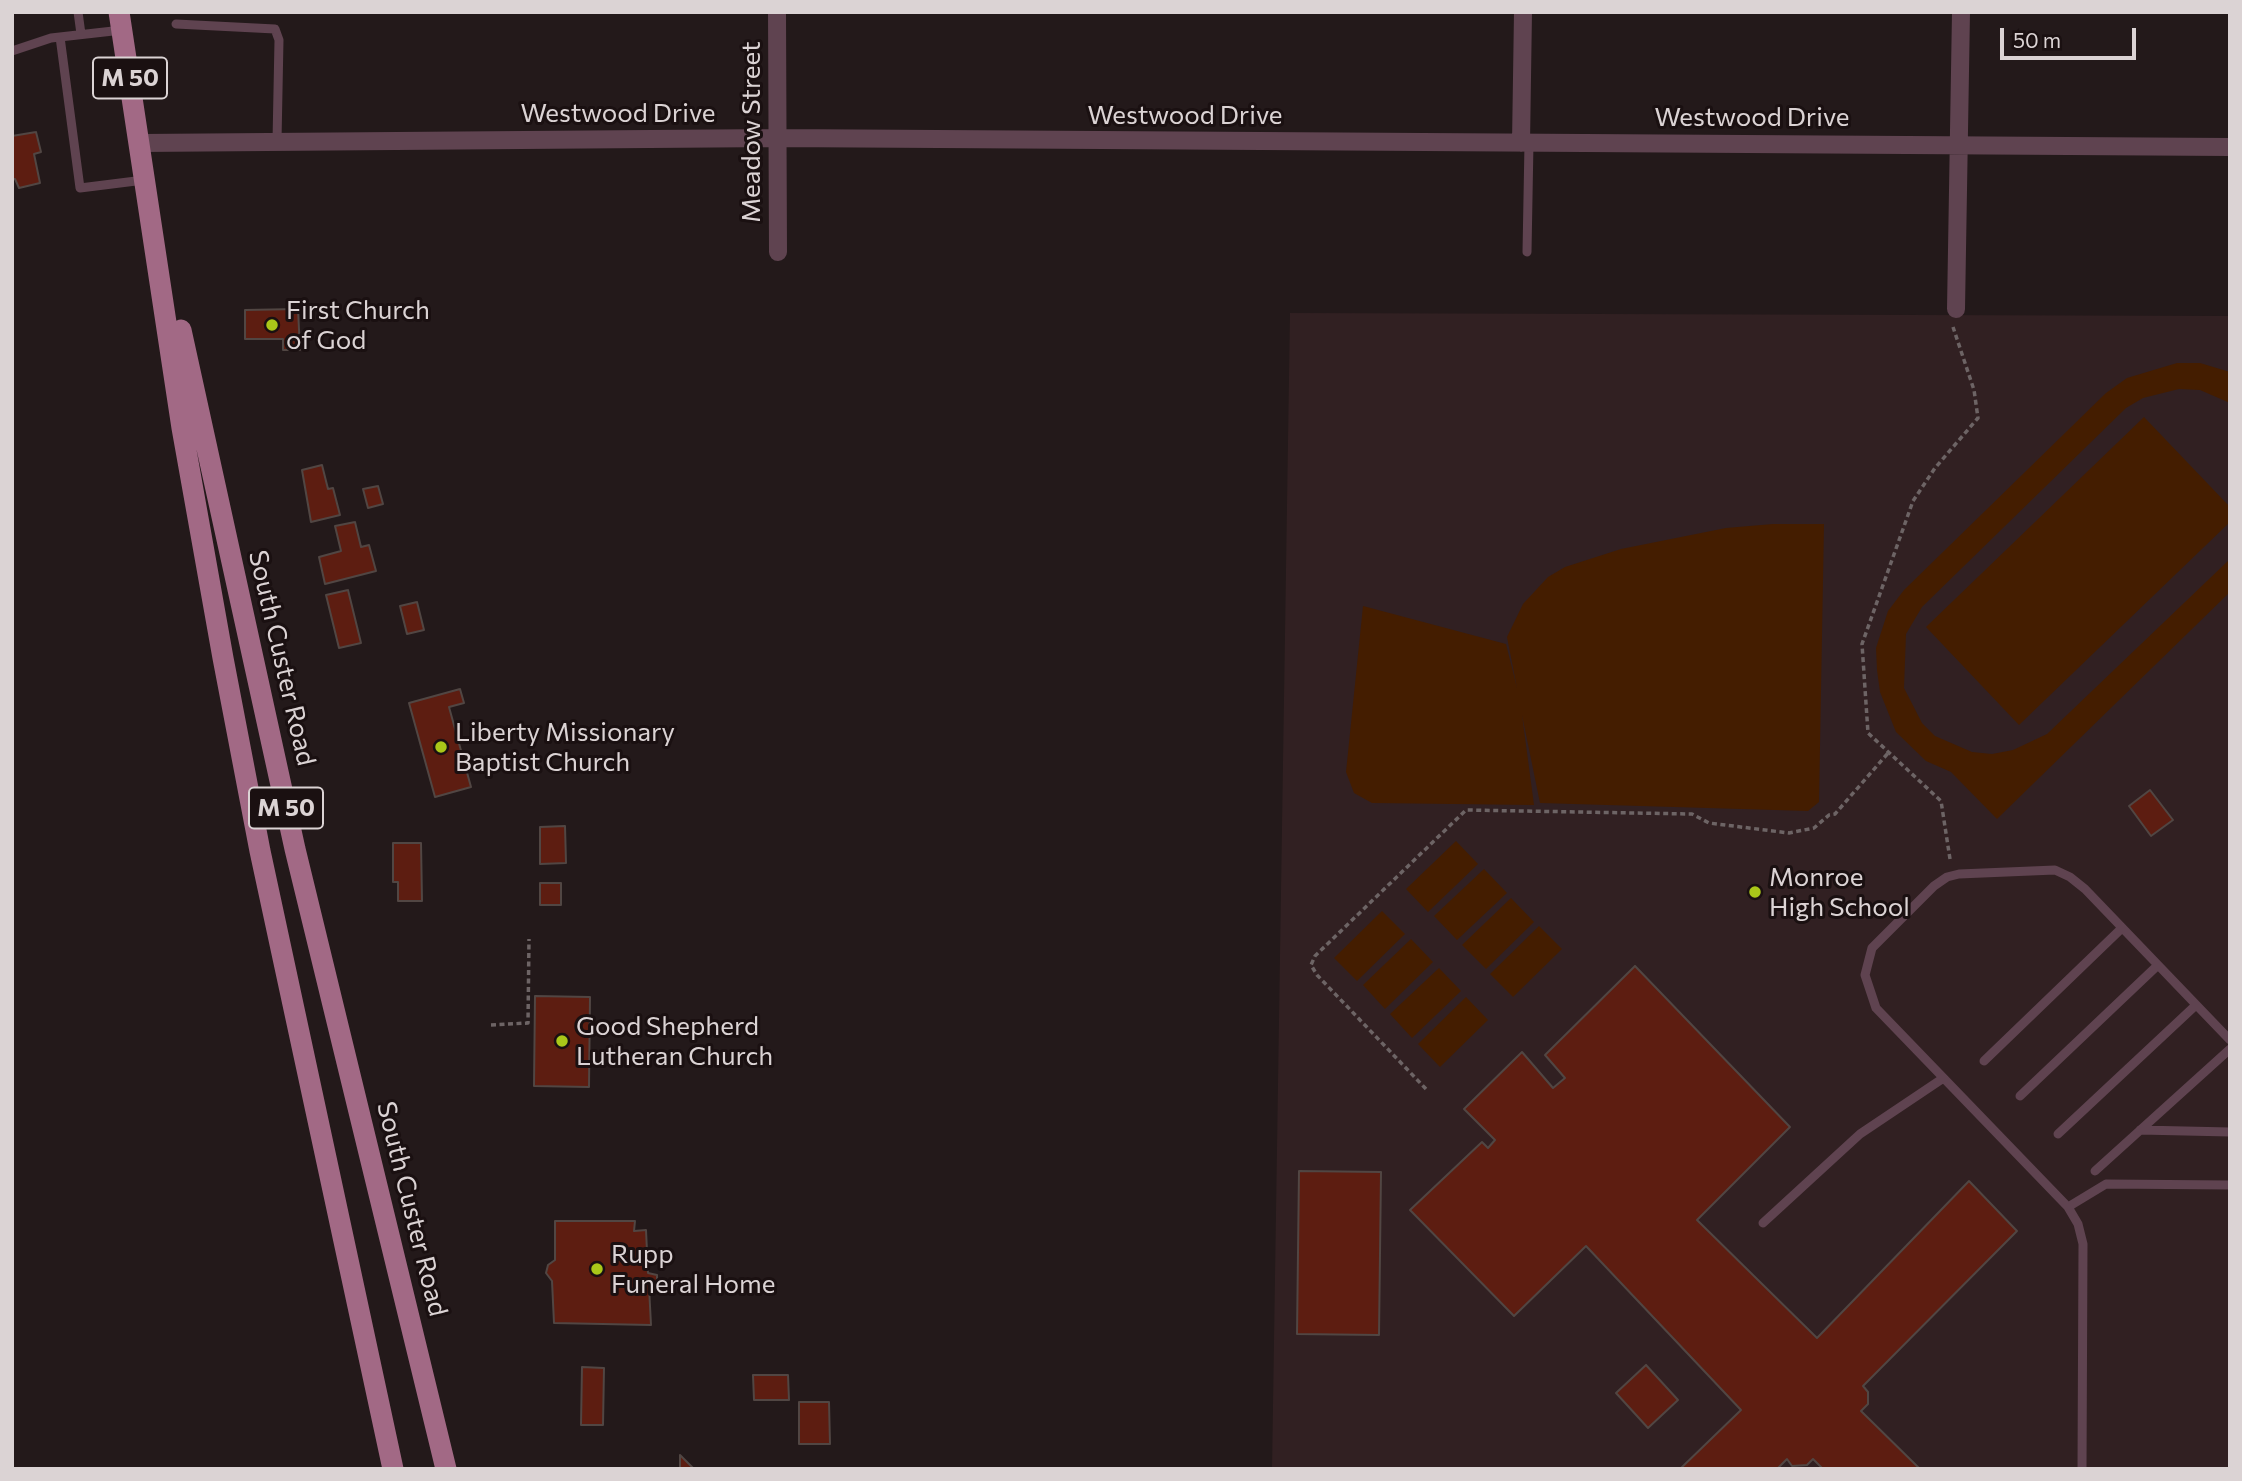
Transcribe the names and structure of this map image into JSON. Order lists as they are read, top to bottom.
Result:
{
  "streets": {
    "main road": ["M 50", "South Custer Road"],
    "street": ["Westwood Drive", "Meadow Street"]
  },
  "crossings": [
    ["Westwood Drive", "Meadow Street"],
    ["Westwood Drive", "South Custer Road"]
  ],
  "places": [
    "First Church of God",
    "Liberty Missionary Baptist Church",
    "Monroe High School",
    "Good Shepherd Lutheran Church",
    "Rupp Funeral Home"
  ],
  "scale_bar": "50 m"
}
